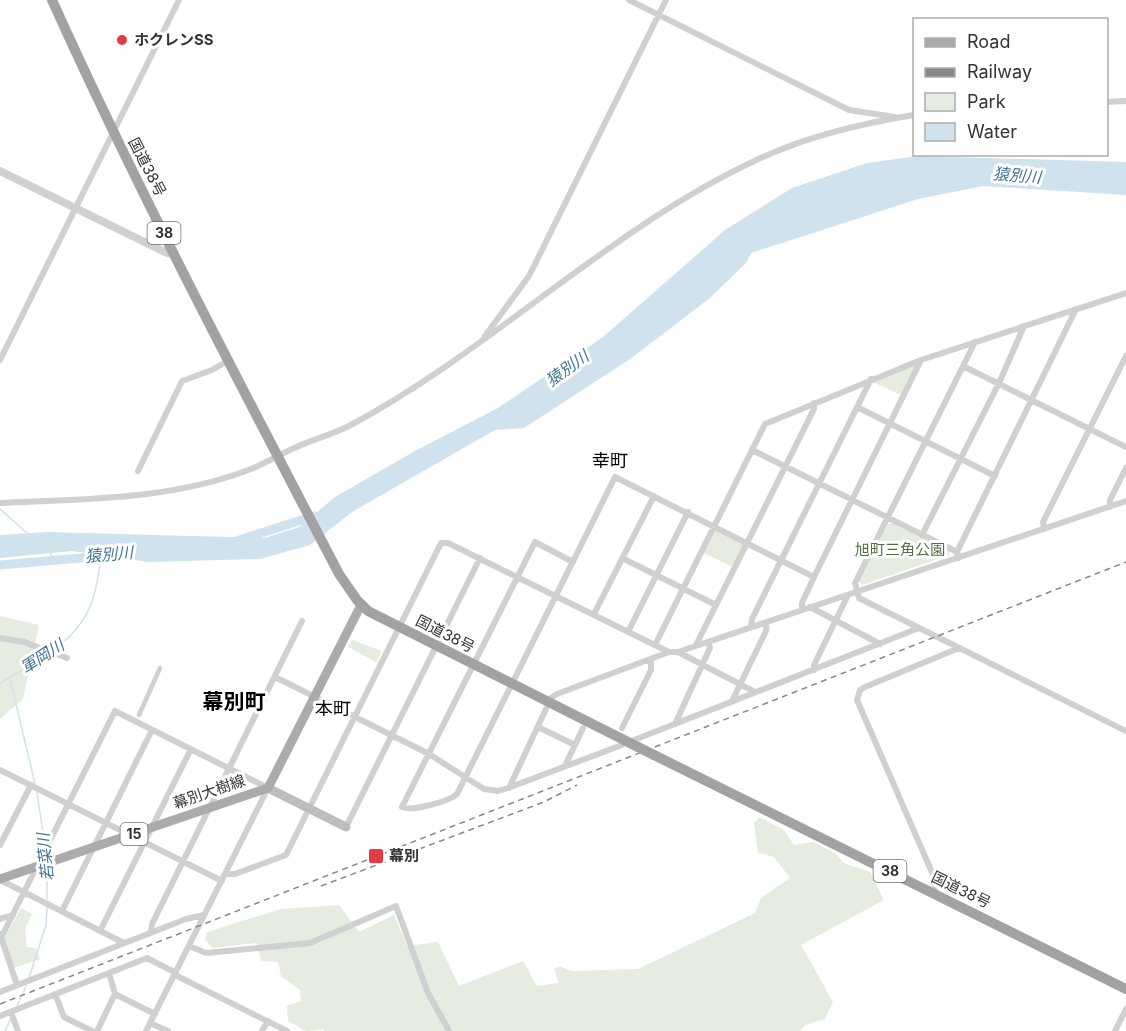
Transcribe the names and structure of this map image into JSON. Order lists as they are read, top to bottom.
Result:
{
  "streets": {
    "highway": ["国道38号", "38"],
    "main road": ["幕別大樹線", "15"]
  },
  "crossings": [
    ["国道38号", "幕別大樹線"]
  ],
  "districts": ["幸町", "幕別町", "本町"],
  "water": ["猿別川", "軍岡川", "若菜川"],
  "parks": ["旭町三角公園"],
  "places": {
    "other": ["ホクレンSS"],
    "transit": ["幕別"]
  },
  "legend": [
    "Road",
    "Railway",
    "Park",
    "Water"
  ]
}
